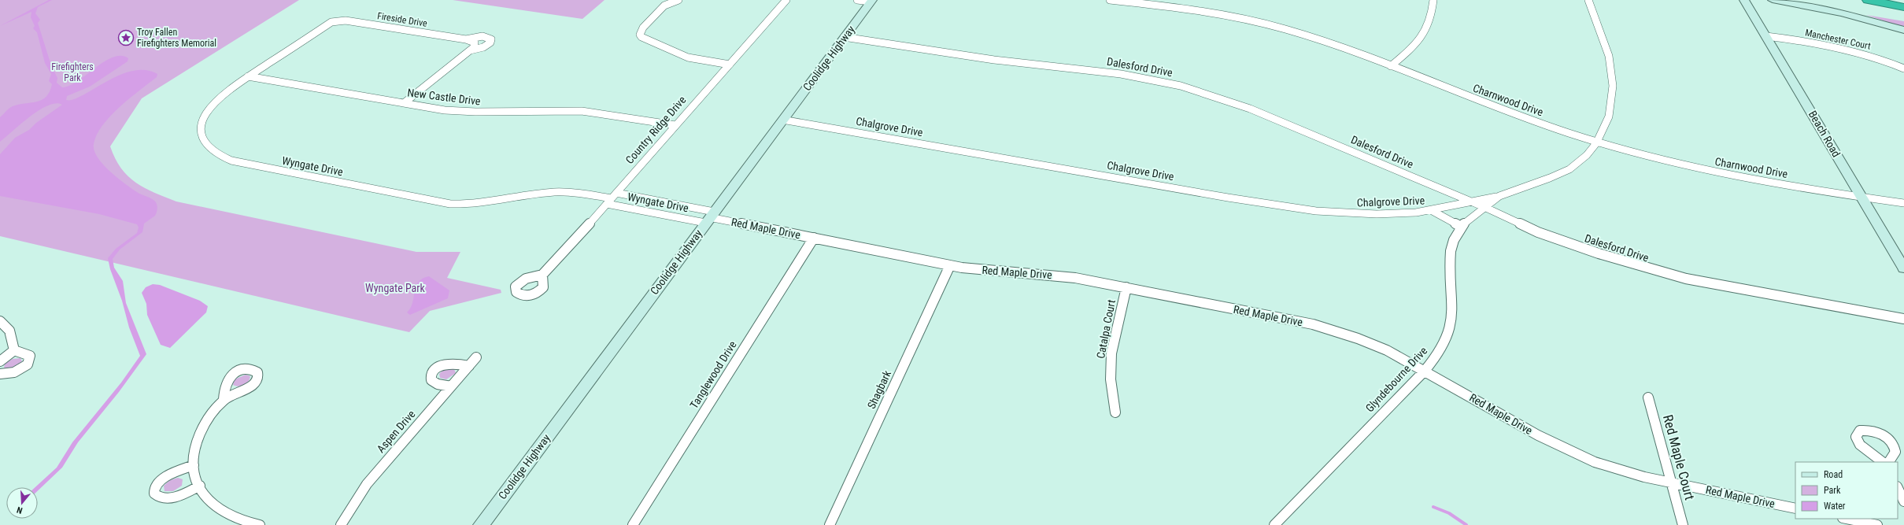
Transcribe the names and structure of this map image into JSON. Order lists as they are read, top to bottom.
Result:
{
  "streets": {
    "street": [
      "Fireside Drive",
      "Manchester Court",
      "Coolidge Highway",
      "Dalesford Drive",
      "New Castle Drive",
      "Charnwood Drive",
      "Chalgrove Drive",
      "Country Ridge Drive",
      "Beach Road",
      "Wyngate Drive",
      "Red Maple Drive",
      "Catalpa Court",
      "Tanglewood Drive",
      "Glyndebourne Drive",
      "Shagbark",
      "Aspen Drive",
      "Red Maple Court"
    ]
  },
  "crossings": [
    ["Fireside Drive", "New Castle Drive"],
    ["Fireside Drive", "Wyngate Drive"],
    ["Manchester Court", "Beach Road"],
    ["Coolidge Highway", "Dalesford Drive"],
    ["Coolidge Highway", "Chalgrove Drive"],
    ["Coolidge Highway", "Wyngate Drive"],
    ["Coolidge Highway", "Red Maple Drive"],
    ["Dalesford Drive", "Chalgrove Drive"],
    ["Dalesford Drive", "Glyndebourne Drive"],
    ["New Castle Drive", "Country Ridge Drive"],
    ["New Castle Drive", "Wyngate Drive"],
    ["Charnwood Drive", "Beach Road"],
    ["Charnwood Drive", "Glyndebourne Drive"],
    ["Chalgrove Drive", "Glyndebourne Drive"],
    ["Country Ridge Drive", "Wyngate Drive"],
    ["Wyngate Drive", "Red Maple Drive"],
    ["Red Maple Drive", "Catalpa Court"],
    ["Red Maple Drive", "Tanglewood Drive"],
    ["Red Maple Drive", "Glyndebourne Drive"],
    ["Red Maple Drive", "Shagbark"],
    ["Red Maple Drive", "Red Maple Court"]
  ],
  "parks": ["Firefighters Park", "Wyngate Park"],
  "places": {
    "place": ["Troy Fallen Firefighters Memorial"]
  },
  "legend": ["Road", "Park", "Water"],
  "north": "bottom"
}
